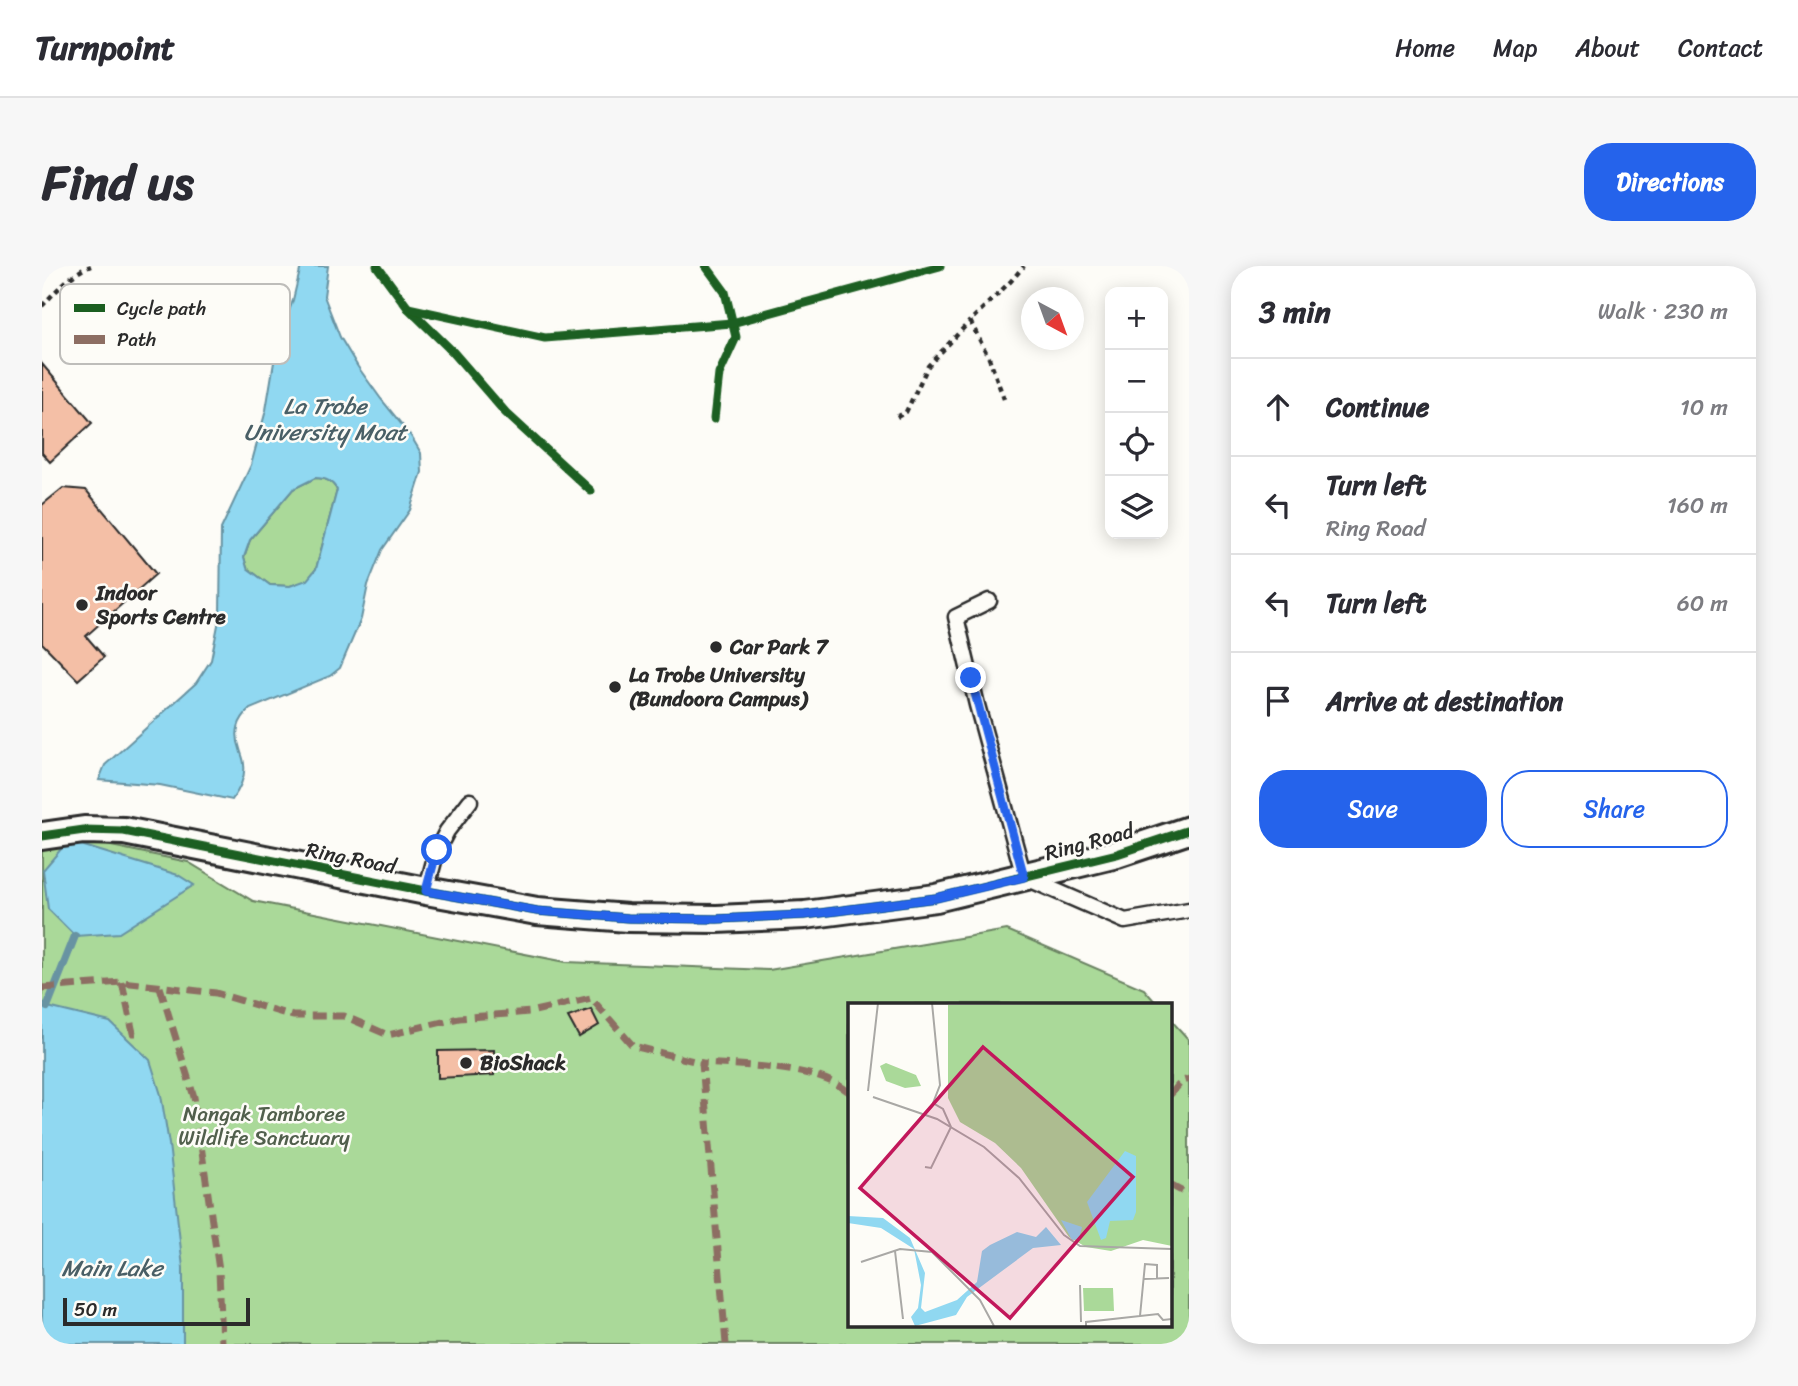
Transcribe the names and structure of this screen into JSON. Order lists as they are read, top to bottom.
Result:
{
  "streets": {
    "street": ["Ring Road"]
  },
  "water": ["La Trobe University Moat", "Main Lake"],
  "parks": ["Nangak Tamboree Wildlife Sanctuary"],
  "places": [
    "Indoor Sports Centre",
    "Car Park 7",
    "La Trobe University (Bundoora Campus)",
    "BioShack"
  ],
  "legend": ["Cycle path", "Path"],
  "scale_bar": "50 m",
  "north": "bottom right",
  "page": {
    "header": "Turnpoint",
    "nav": [
      "Home",
      "Map",
      "About",
      "Contact"
    ],
    "title": "Find us",
    "buttons": [
      "Directions",
      ["Save", "Share"]
    ],
    "heading": ["3 min", "Walk · 230 m"],
    "map_buttons": ["+", "−"],
    "list": [
      ["Continue", "10 m"],
      ["Turn left", "Ring Road", "160 m"],
      ["Turn left", "60 m"],
      "Arrive at destination"
    ],
    "scale": "50 m"
  }
}
